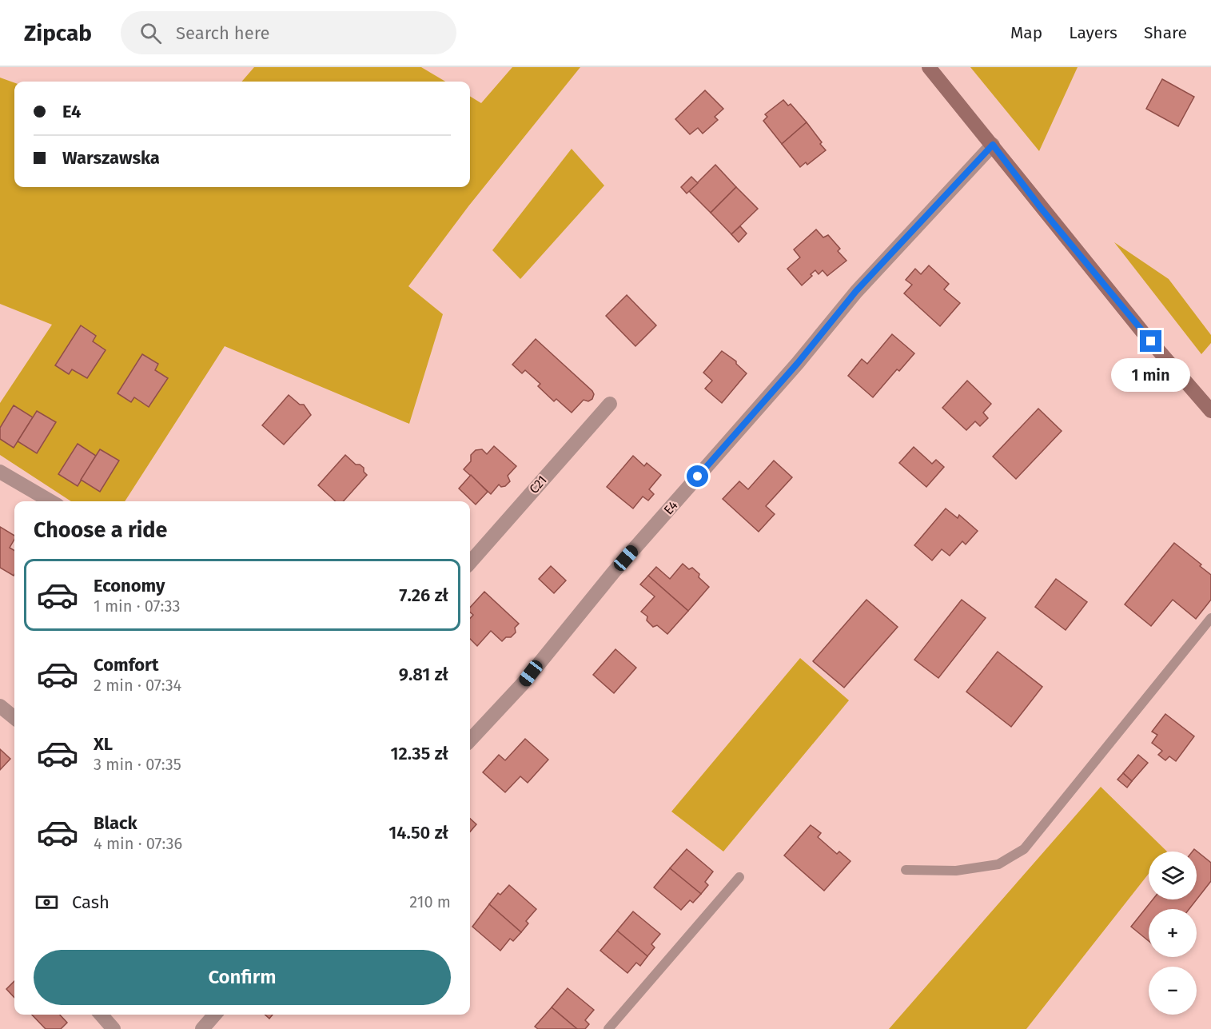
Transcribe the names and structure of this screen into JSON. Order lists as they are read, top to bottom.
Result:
{
  "streets": {
    "street": ["C21", "E4"]
  },
  "page": {
    "header": "Zipcab",
    "search": "Search here",
    "nav": ["Map", "Layers", "Share"],
    "banner": ["E4", "Warszawska"],
    "bubble": "1 min",
    "heading": "Choose a ride",
    "list": [
      {
        "name": "Economy",
        "note": "1 min · 07:33",
        "value": "7.26 zł"
      },
      {
        "name": "Comfort",
        "note": "2 min · 07:34",
        "value": "9.81 zł"
      },
      {
        "name": "XL",
        "note": "3 min · 07:35",
        "value": "12.35 zł"
      },
      {
        "name": "Black",
        "note": "4 min · 07:36",
        "value": "14.50 zł"
      }
    ],
    "map_buttons": ["+", "−"],
    "pay": ["Cash", "210 m"],
    "buttons": "Confirm"
  }
}
